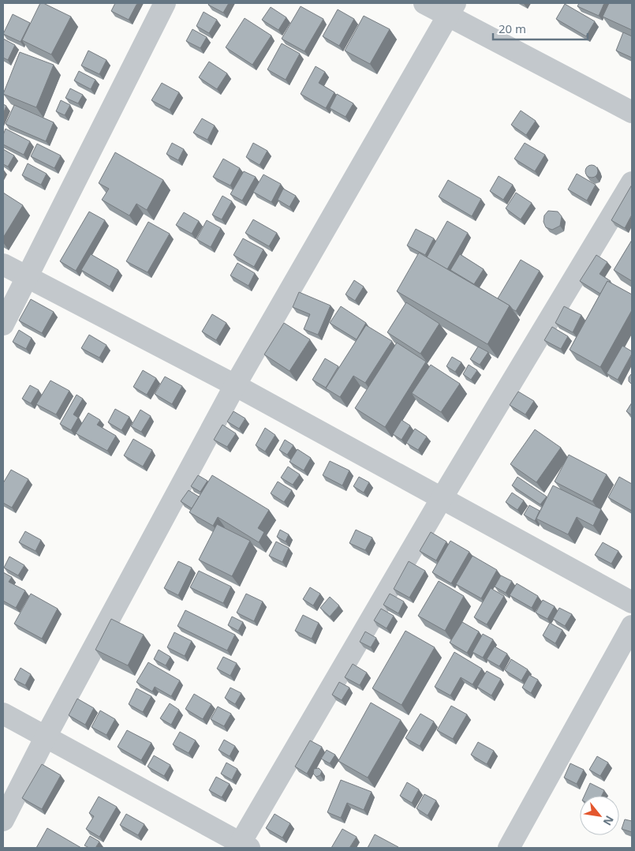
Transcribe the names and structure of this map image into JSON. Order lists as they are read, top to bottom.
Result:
{
  "scale_bar": "20 m",
  "north": "bottom right"
}
